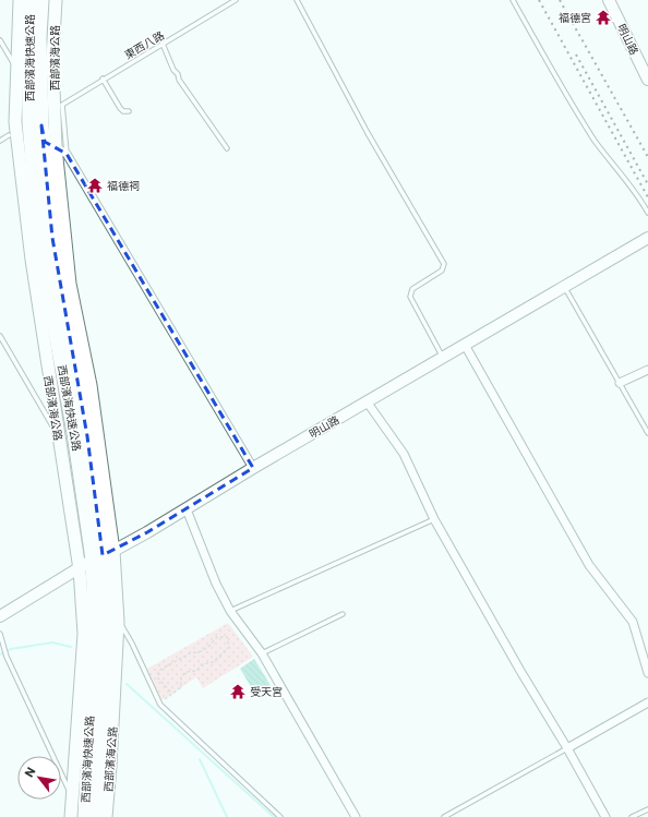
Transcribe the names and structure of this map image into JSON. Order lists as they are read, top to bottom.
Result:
{
  "streets": {
    "highway": ["西部濱海快速公路"],
    "main road": ["西部濱海公路"],
    "street": ["明山路"],
    "lane": ["東西八路"]
  },
  "crossings": [
    ["明山路", "西部濱海快速公路"],
    ["明山路", "西部濱海公路"],
    ["東西八路", "西部濱海公路"],
    ["西部濱海快速公路", "西部濱海公路"]
  ],
  "places": {
    "temple": ["福德宮", "福德祠", "受天宮"]
  },
  "north": "top left"
}
